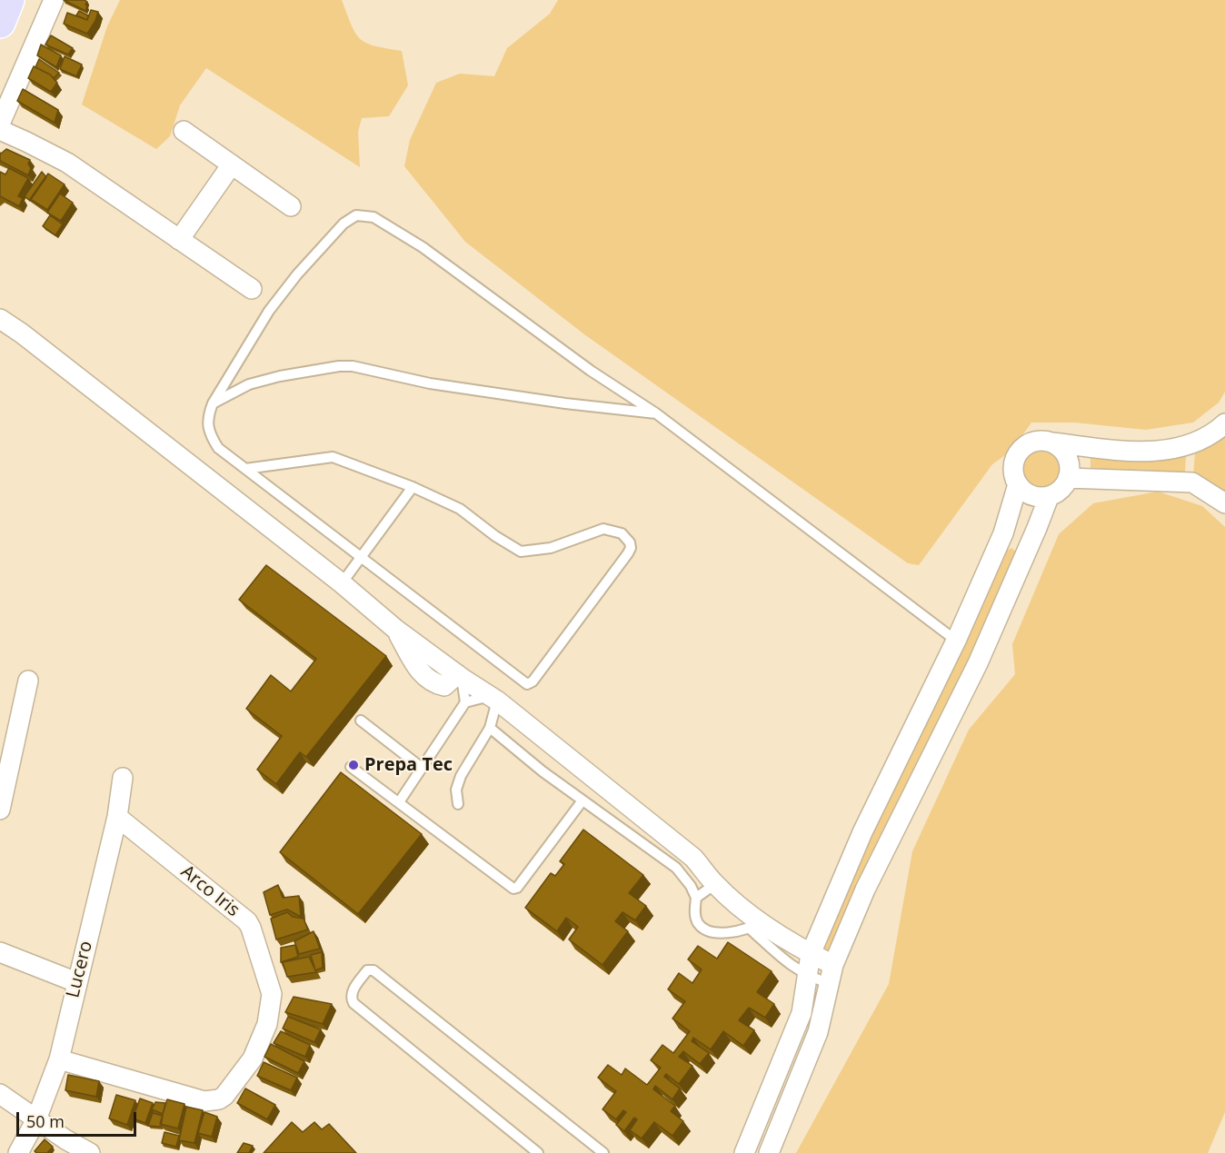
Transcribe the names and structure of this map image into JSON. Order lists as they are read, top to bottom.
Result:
{
  "streets": {
    "street": ["Arco Iris", "Lucero"]
  },
  "crossings": [
    ["Arco Iris", "Lucero"]
  ],
  "places": ["Prepa Tec"],
  "scale_bar": "50 m"
}
